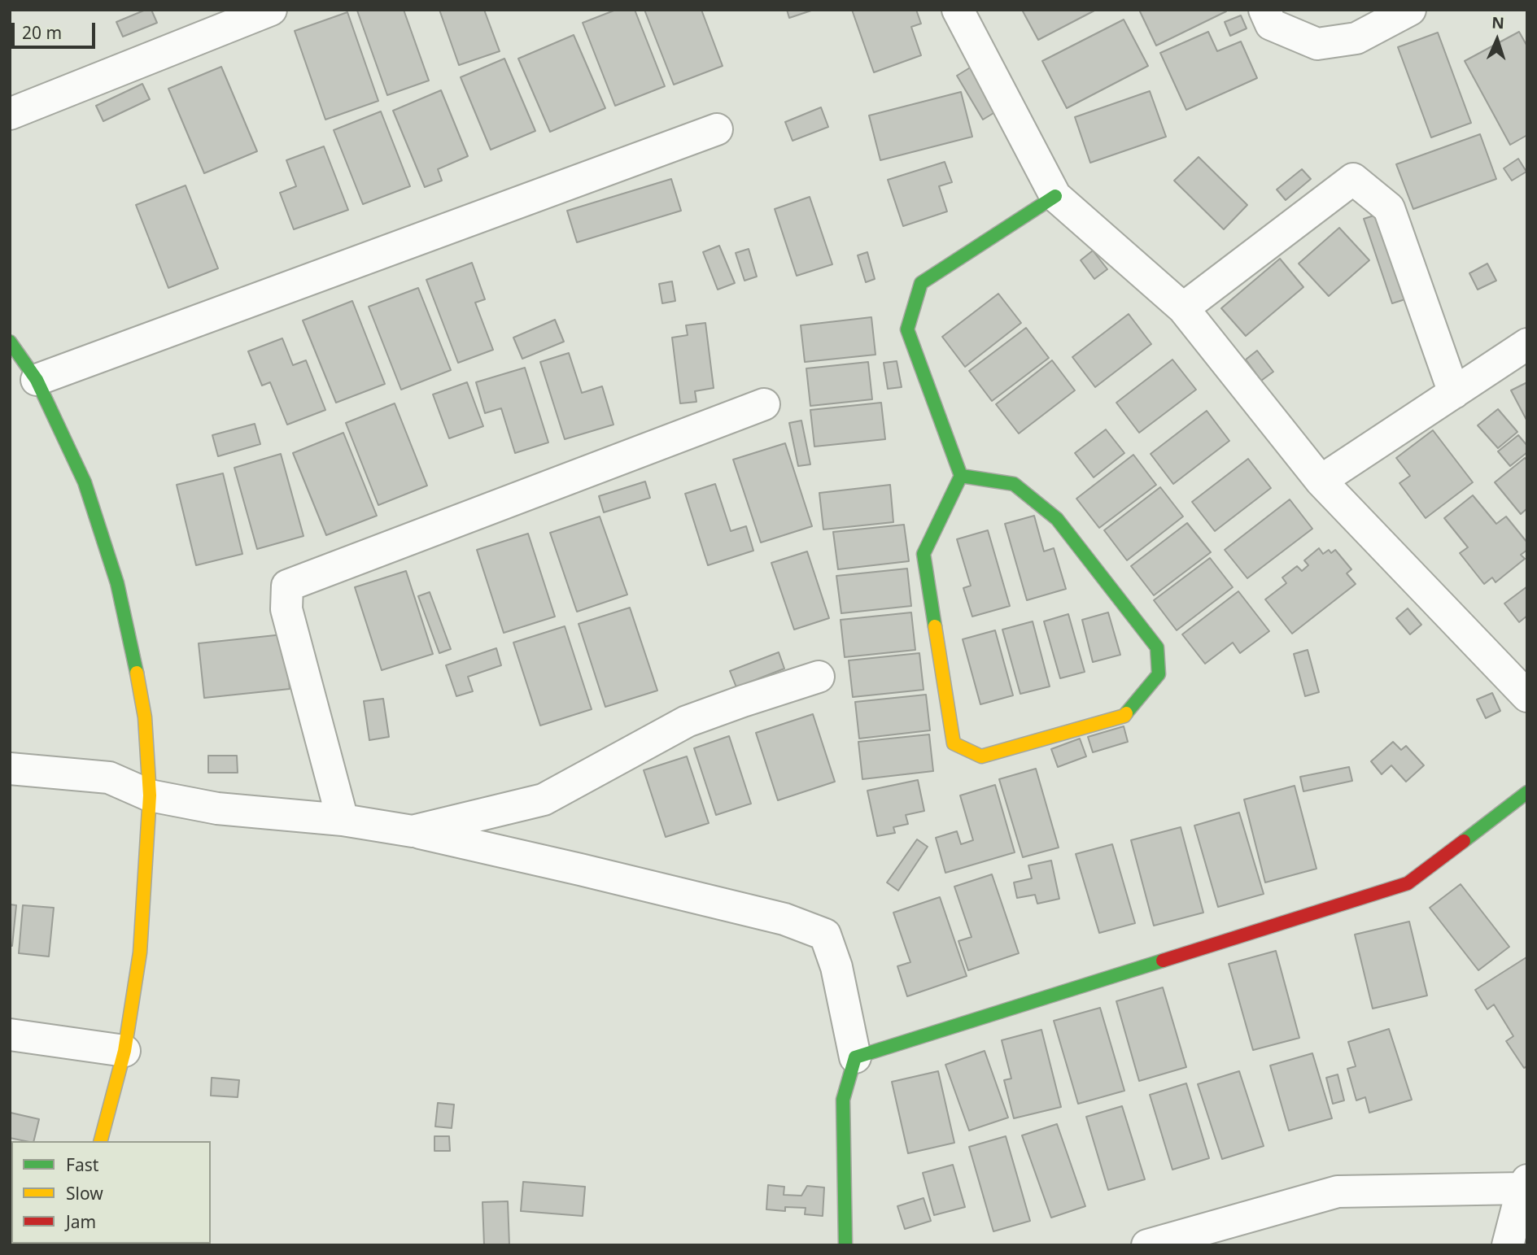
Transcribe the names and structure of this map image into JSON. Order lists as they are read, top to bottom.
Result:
{
  "legend": ["Fast", "Slow", "Jam"],
  "scale_bar": "20 m",
  "north": "top"
}
